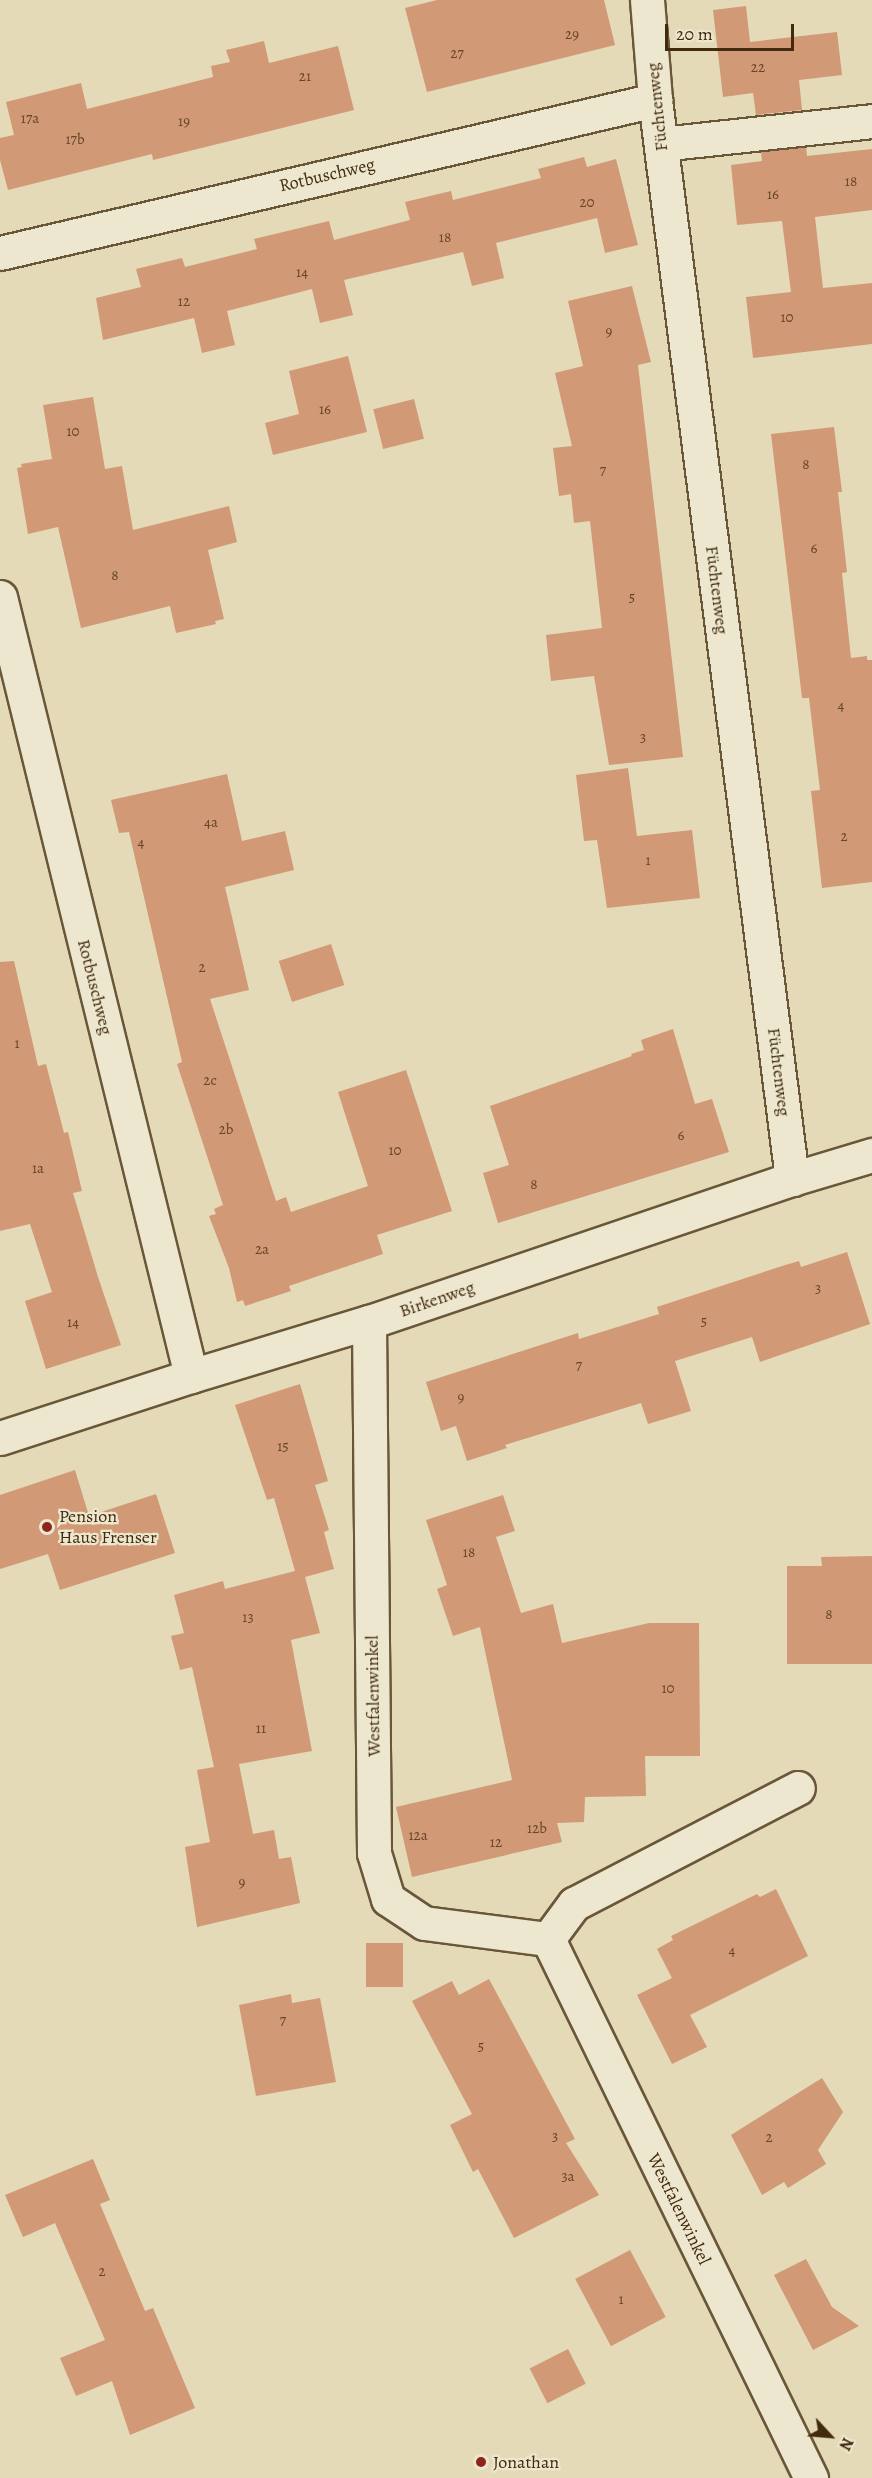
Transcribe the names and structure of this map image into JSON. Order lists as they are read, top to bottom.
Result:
{
  "streets": {
    "street": [
      "Füchtenweg",
      "Rotbuschweg",
      "Birkenweg",
      "Westfalenwinkel"
    ]
  },
  "crossings": [
    ["Füchtenweg", "Rotbuschweg"],
    ["Füchtenweg", "Birkenweg"],
    ["Rotbuschweg", "Birkenweg"],
    ["Birkenweg", "Westfalenwinkel"]
  ],
  "places": ["Pension Haus Frenser", "Jonathan"],
  "house_numbers": [
    "29",
    "27",
    "22",
    "21",
    "17a",
    "19",
    "17b",
    "18",
    "16",
    "20",
    "18",
    "14",
    "12",
    "10",
    "9",
    "16",
    "10",
    "8",
    "7",
    "6",
    "8",
    "5",
    "4",
    "3",
    "4a",
    "2",
    "4",
    "1",
    "2",
    "1",
    "2c",
    "2b",
    "6",
    "10",
    "1a",
    "8",
    "2a",
    "3",
    "5",
    "14",
    "7",
    "9",
    "15",
    "18",
    "8",
    "13",
    "10",
    "11",
    "12b",
    "12a",
    "12",
    "9",
    "4",
    "7",
    "5",
    "3",
    "2",
    "3a",
    "2",
    "1"
  ],
  "scale_bar": "20 m",
  "north": "bottom right"
}
